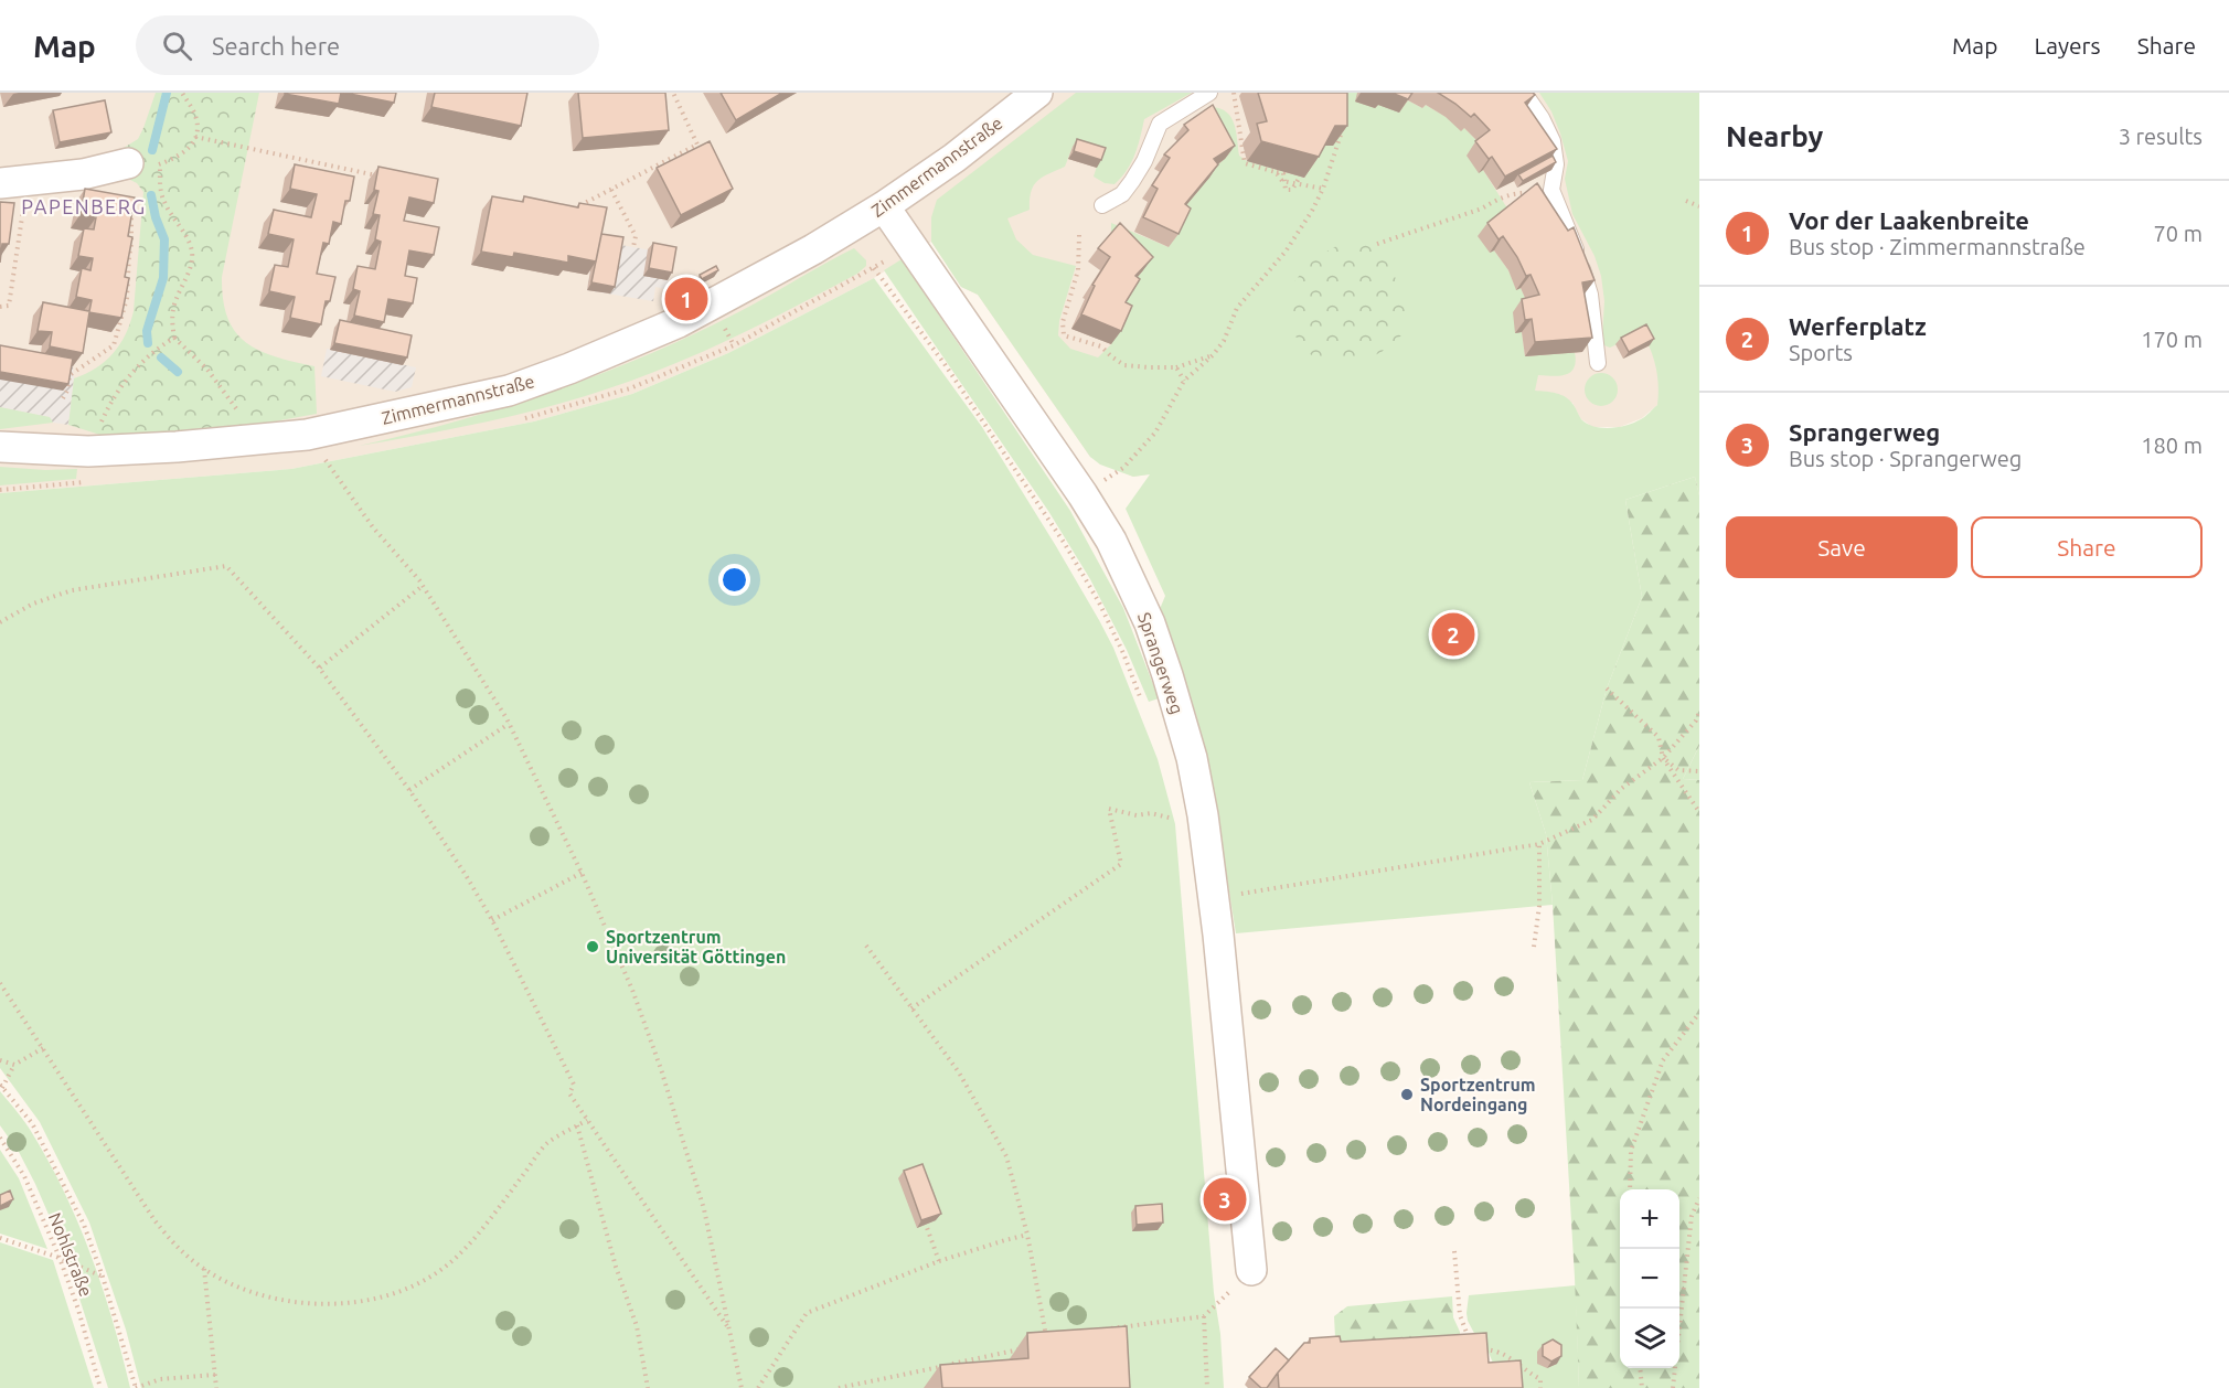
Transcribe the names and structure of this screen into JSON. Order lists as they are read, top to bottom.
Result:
{
  "streets": {
    "street": ["Zimmermannstraße", "Sprangerweg"],
    "path": ["Nohlstraße"]
  },
  "crossings": [
    ["Zimmermannstraße", "Sprangerweg"]
  ],
  "districts": ["PAPENBERG"],
  "places": ["Sportzentrum Universität Göttingen", "Sportzentrum Nordeingang"],
  "page": {
    "header": "Map",
    "search": "Search here",
    "nav": ["Map", "Layers", "Share"],
    "heading": ["Nearby", "3 results"],
    "list": [
      {
        "mark": "1",
        "name": "Vor der Laakenbreite",
        "note": "Bus stop · Zimmermannstraße",
        "value": "70 m"
      },
      {
        "mark": "2",
        "name": "Werferplatz",
        "note": "Sports",
        "value": "170 m"
      },
      {
        "mark": "3",
        "name": "Sprangerweg",
        "note": "Bus stop · Sprangerweg",
        "value": "180 m"
      }
    ],
    "pins": ["1", "2", "3"],
    "buttons": ["Save", "Share"],
    "map_buttons": ["+", "−"]
  }
}
